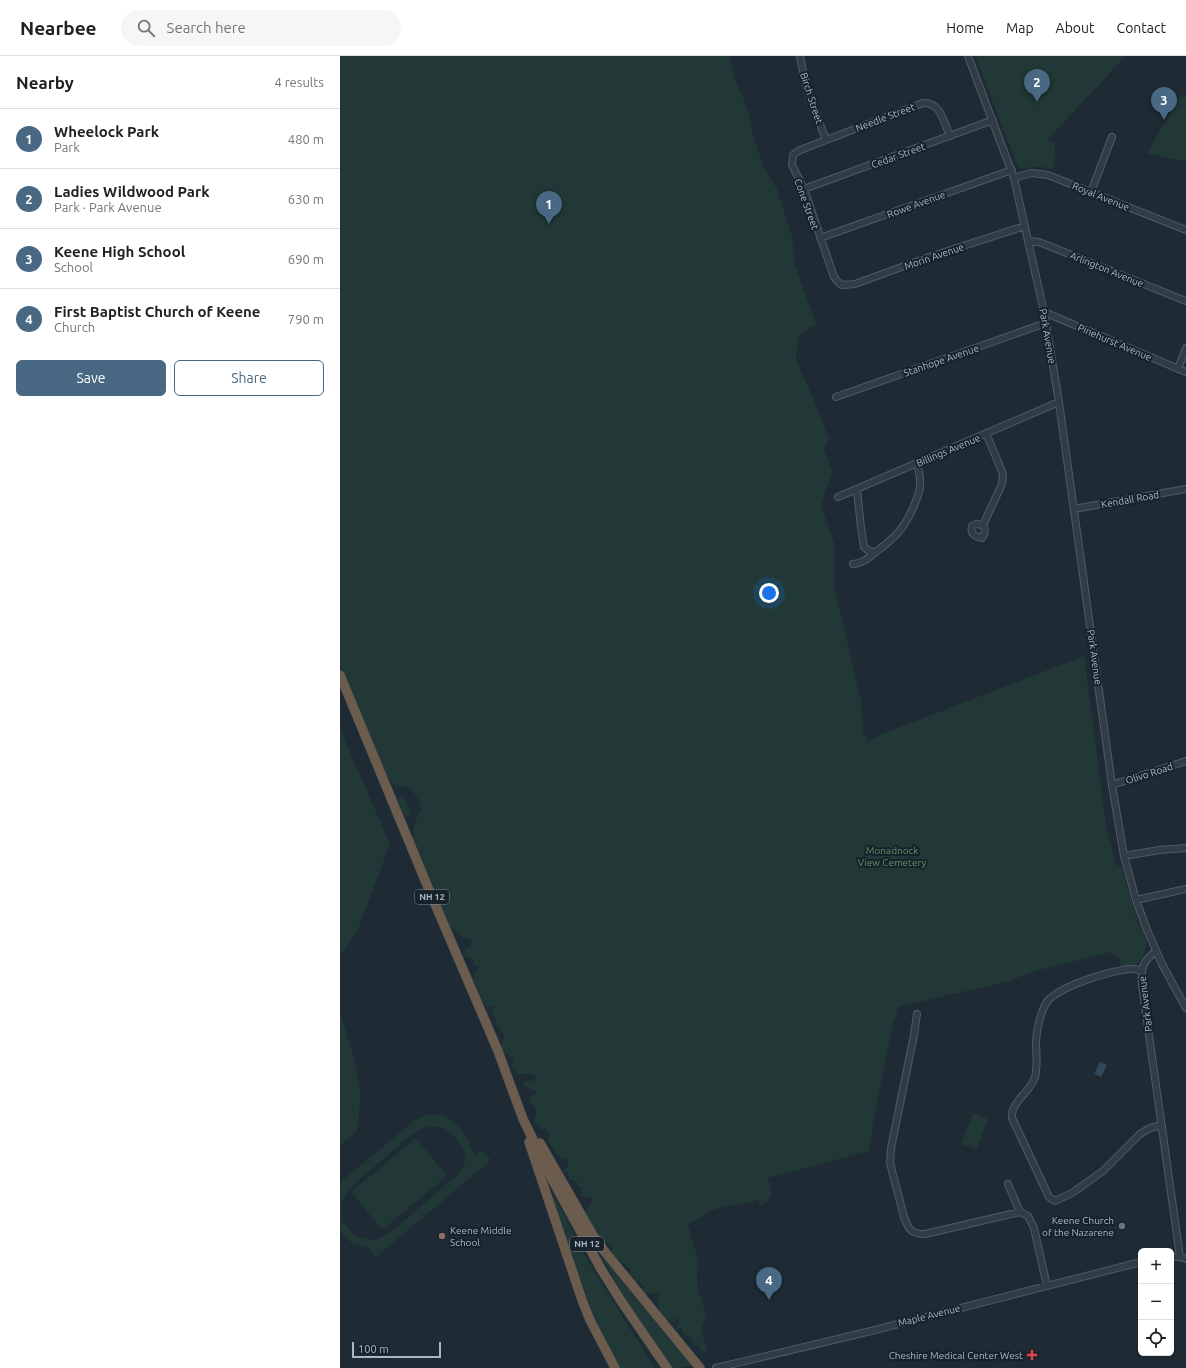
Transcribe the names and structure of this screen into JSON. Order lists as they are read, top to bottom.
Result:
{
  "streets": {
    "highway": ["NH 12"],
    "street": [
      "Birch Street",
      "Needle Street",
      "Cedar Street",
      "Royal Avenue",
      "Cone Street",
      "Rowe Avenue",
      "Morin Avenue",
      "Arlington Avenue",
      "Park Avenue",
      "Pinehurst Avenue",
      "Stanhope Avenue",
      "Billings Avenue",
      "Kendall Road",
      "Olivo Road",
      "Maple Avenue"
    ]
  },
  "crossings": [
    ["Birch Street", "Needle Street"],
    ["Birch Street", "Cone Street"],
    ["Needle Street", "Cedar Street"],
    ["Needle Street", "Cone Street"],
    ["Cedar Street", "Cone Street"],
    ["Cedar Street", "Park Avenue"],
    ["Royal Avenue", "Park Avenue"],
    ["Cone Street", "Rowe Avenue"],
    ["Cone Street", "Morin Avenue"],
    ["Rowe Avenue", "Park Avenue"],
    ["Morin Avenue", "Park Avenue"],
    ["Arlington Avenue", "Park Avenue"],
    ["Park Avenue", "Pinehurst Avenue"],
    ["Park Avenue", "Stanhope Avenue"],
    ["Park Avenue", "Billings Avenue"],
    ["Park Avenue", "Kendall Road"],
    ["Park Avenue", "Olivo Road"]
  ],
  "parks": ["Monadnock View Cemetery"],
  "places": {
    "other": ["Keene Church of the Nazarene", "Keene Middle School"],
    "health": ["Cheshire Medical Center West"]
  },
  "scale_bar": "100 m",
  "page": {
    "header": "Nearbee",
    "search": "Search here",
    "nav": [
      "Home",
      "Map",
      "About",
      "Contact"
    ],
    "heading": ["Nearby", "4 results"],
    "pins": [
      "2",
      "3",
      "1",
      "4"
    ],
    "list": [
      {
        "mark": "1",
        "name": "Wheelock Park",
        "note": "Park",
        "value": "480 m"
      },
      {
        "mark": "2",
        "name": "Ladies Wildwood Park",
        "note": "Park · Park Avenue",
        "value": "630 m"
      },
      {
        "mark": "3",
        "name": "Keene High School",
        "note": "School",
        "value": "690 m"
      },
      {
        "mark": "4",
        "name": "First Baptist Church of Keene",
        "note": "Church",
        "value": "790 m"
      }
    ],
    "buttons": ["Save", "Share"],
    "map_buttons": ["+", "−"],
    "scale": "100 m"
  }
}
